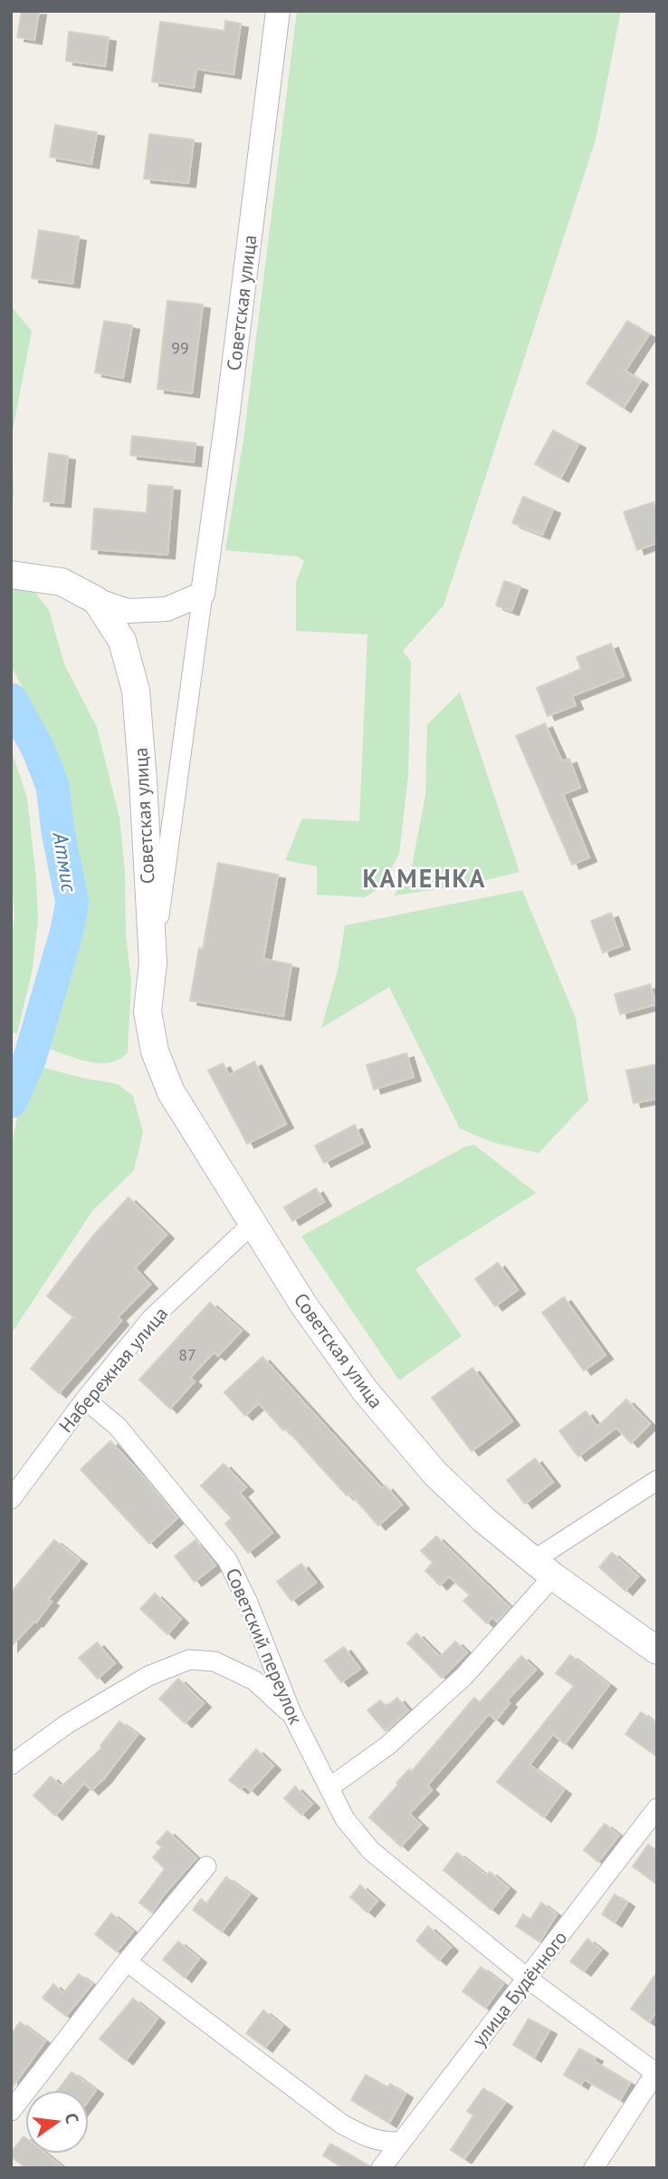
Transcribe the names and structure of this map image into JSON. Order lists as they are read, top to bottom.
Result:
{
  "streets": {
    "main road": ["Советская улица"],
    "street": ["Набережная улица", "Советский переулок", "улица Будённого"]
  },
  "crossings": [
    ["Советская улица", "Набережная улица"],
    ["Набережная улица", "Советский переулок"],
    ["Советский переулок", "улица Будённого"]
  ],
  "districts": ["КАМЕНКА"],
  "water": ["Атмис"],
  "house_numbers": ["99", "87"],
  "north": "right"
}
